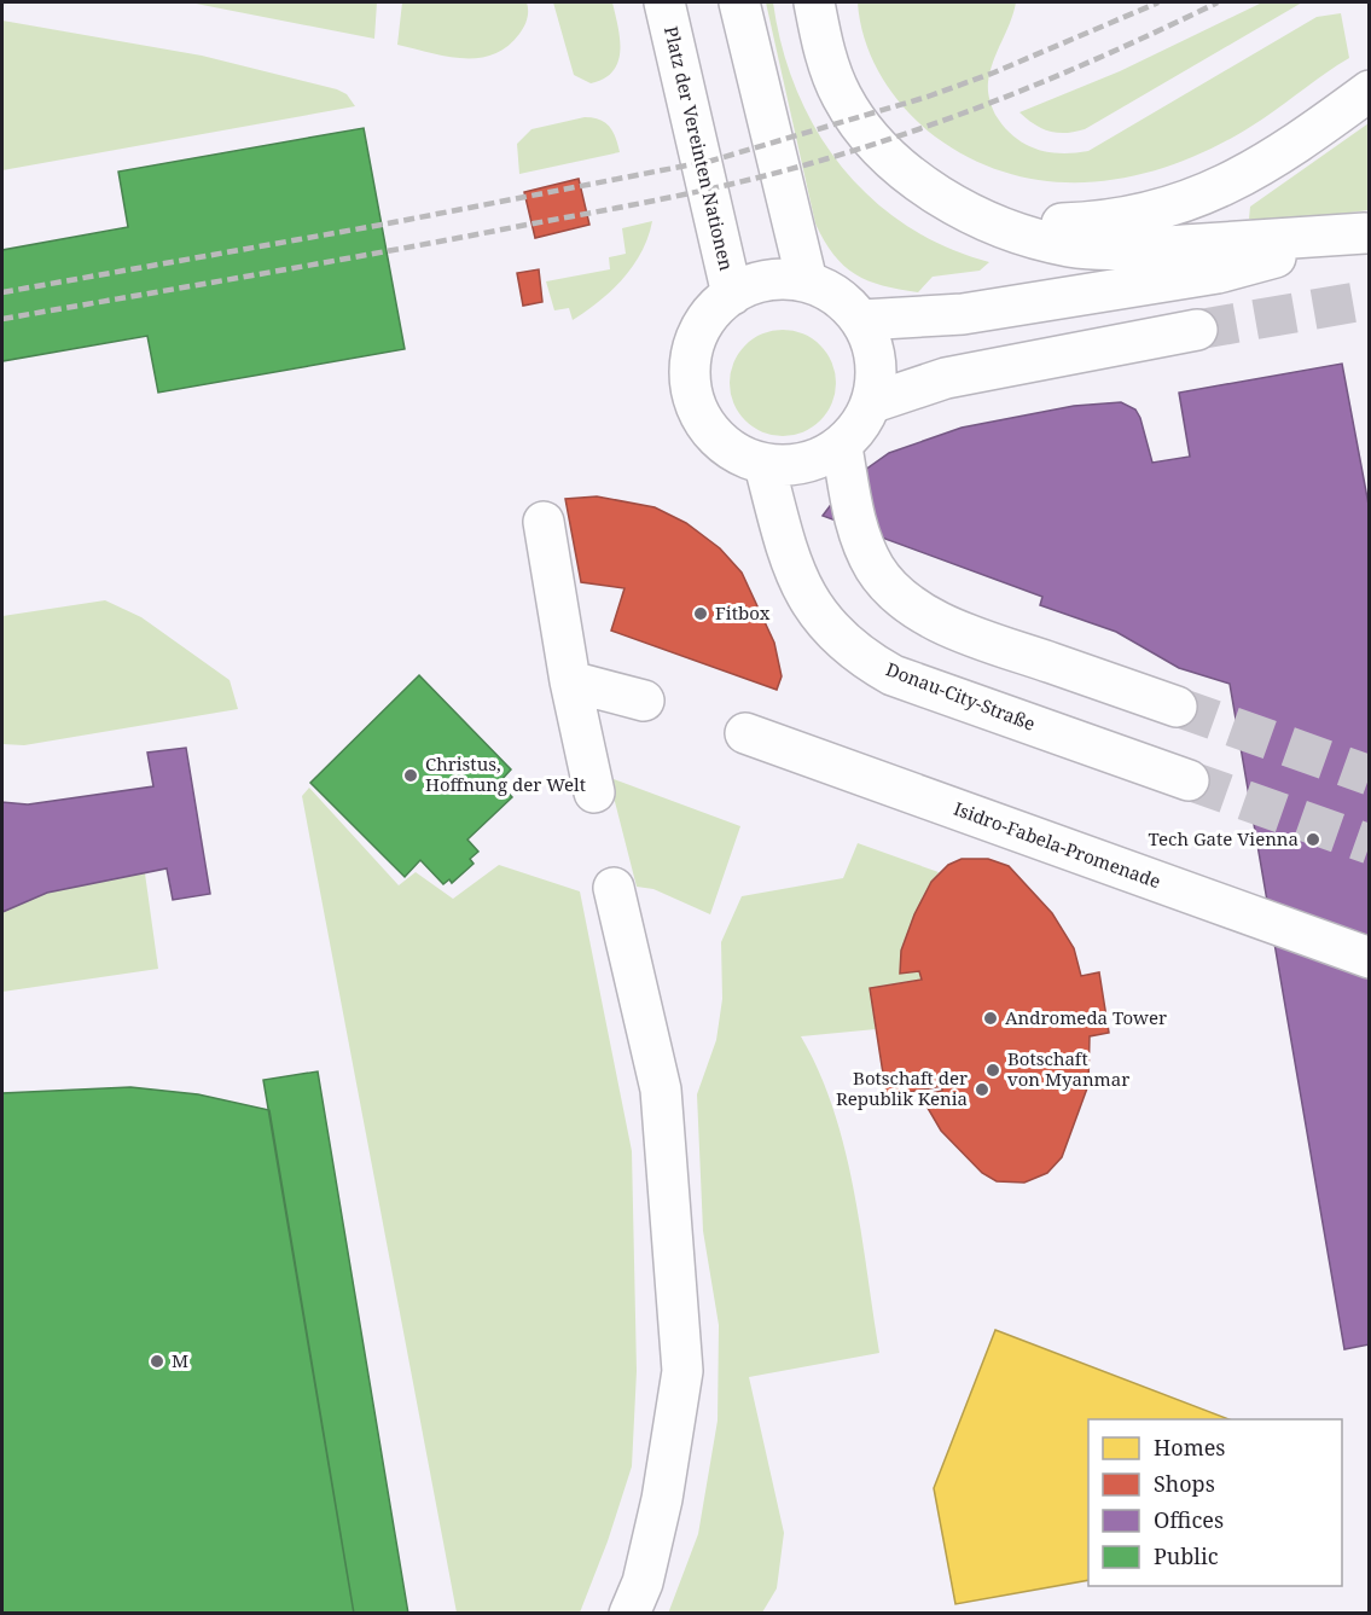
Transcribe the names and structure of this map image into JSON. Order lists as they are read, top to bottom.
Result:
{
  "streets": {
    "main road": ["Platz der Vereinten Nationen", "Donau-City-Straße", "Isidro-Fabela-Promenade"]
  },
  "crossings": [
    ["Platz der Vereinten Nationen", "Donau-City-Straße"]
  ],
  "places": [
    "Fitbox",
    "Christus, Hoffnung der Welt",
    "Tech Gate Vienna",
    "Andromeda Tower",
    "Botschaft von Myanmar",
    "Botschaft der Republik Kenia",
    "M"
  ],
  "legend": [
    "Homes",
    "Shops",
    "Offices",
    "Public"
  ]
}
